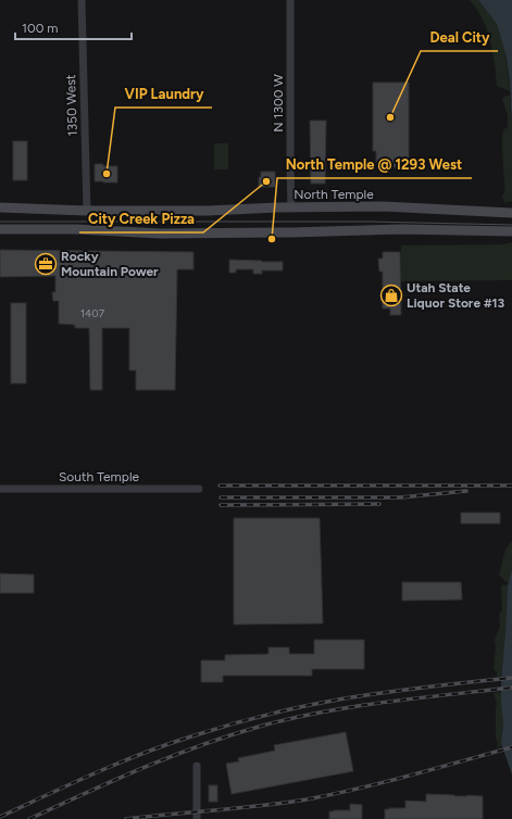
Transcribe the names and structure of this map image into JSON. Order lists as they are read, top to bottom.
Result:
{
  "streets": {
    "main road": ["North Temple"],
    "street": ["N 1300 W", "1350 West", "South Temple"]
  },
  "crossings": [
    ["N 1300 W", "North Temple"],
    ["1350 West", "North Temple"]
  ],
  "places": {
    "other": [
      "Deal City",
      "VIP Laundry",
      "City Creek Pizza",
      "North Temple @ 1293 West"
    ],
    "office": ["Rocky Mountain Power"],
    "shop": ["Utah State Liquor Store #13"]
  },
  "house_numbers": ["1407"],
  "scale_bar": "100 m"
}
